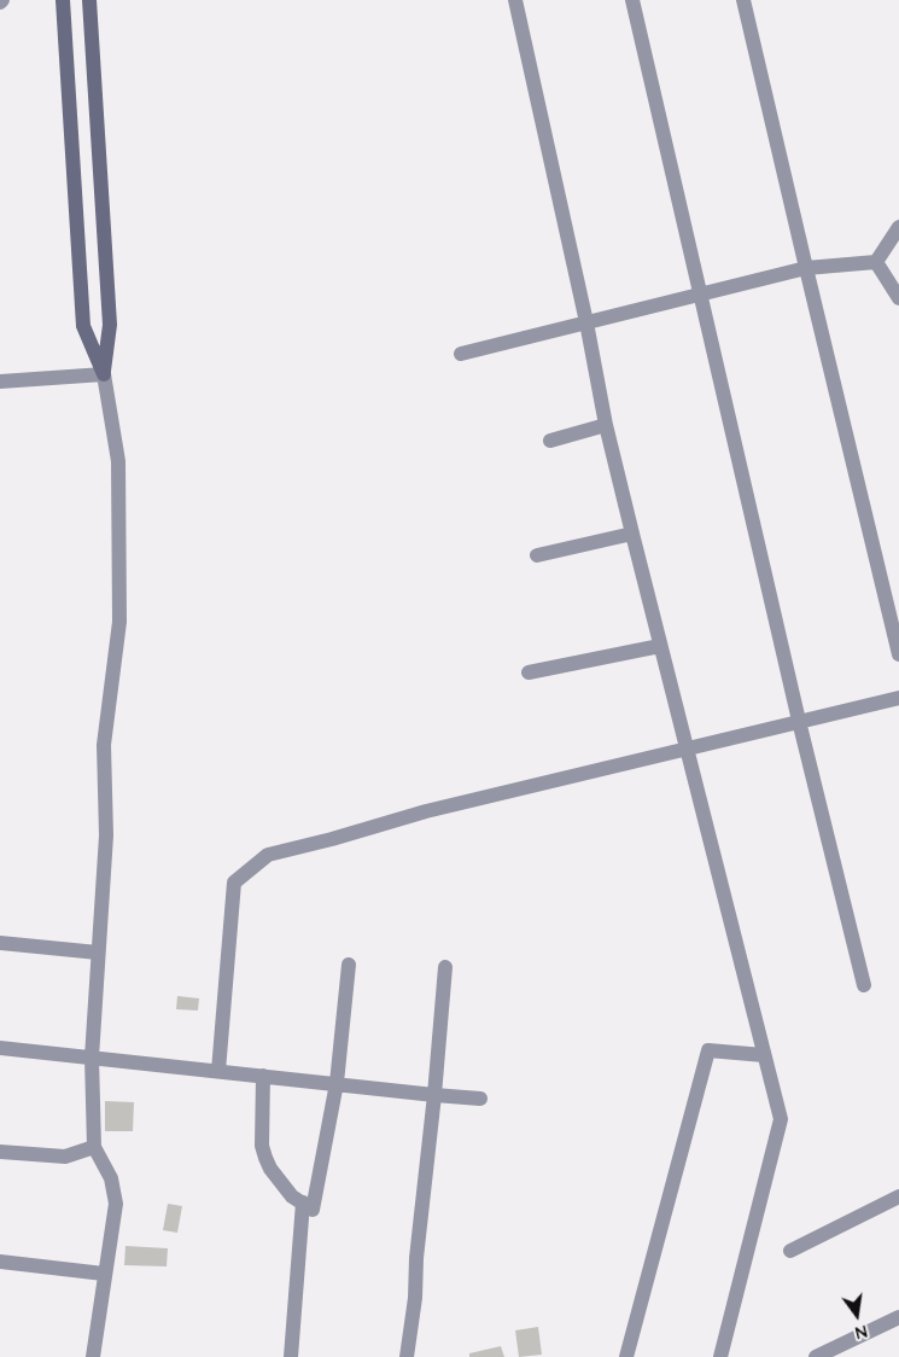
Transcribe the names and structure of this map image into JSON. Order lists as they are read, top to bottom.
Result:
{
  "north": "bottom"
}
